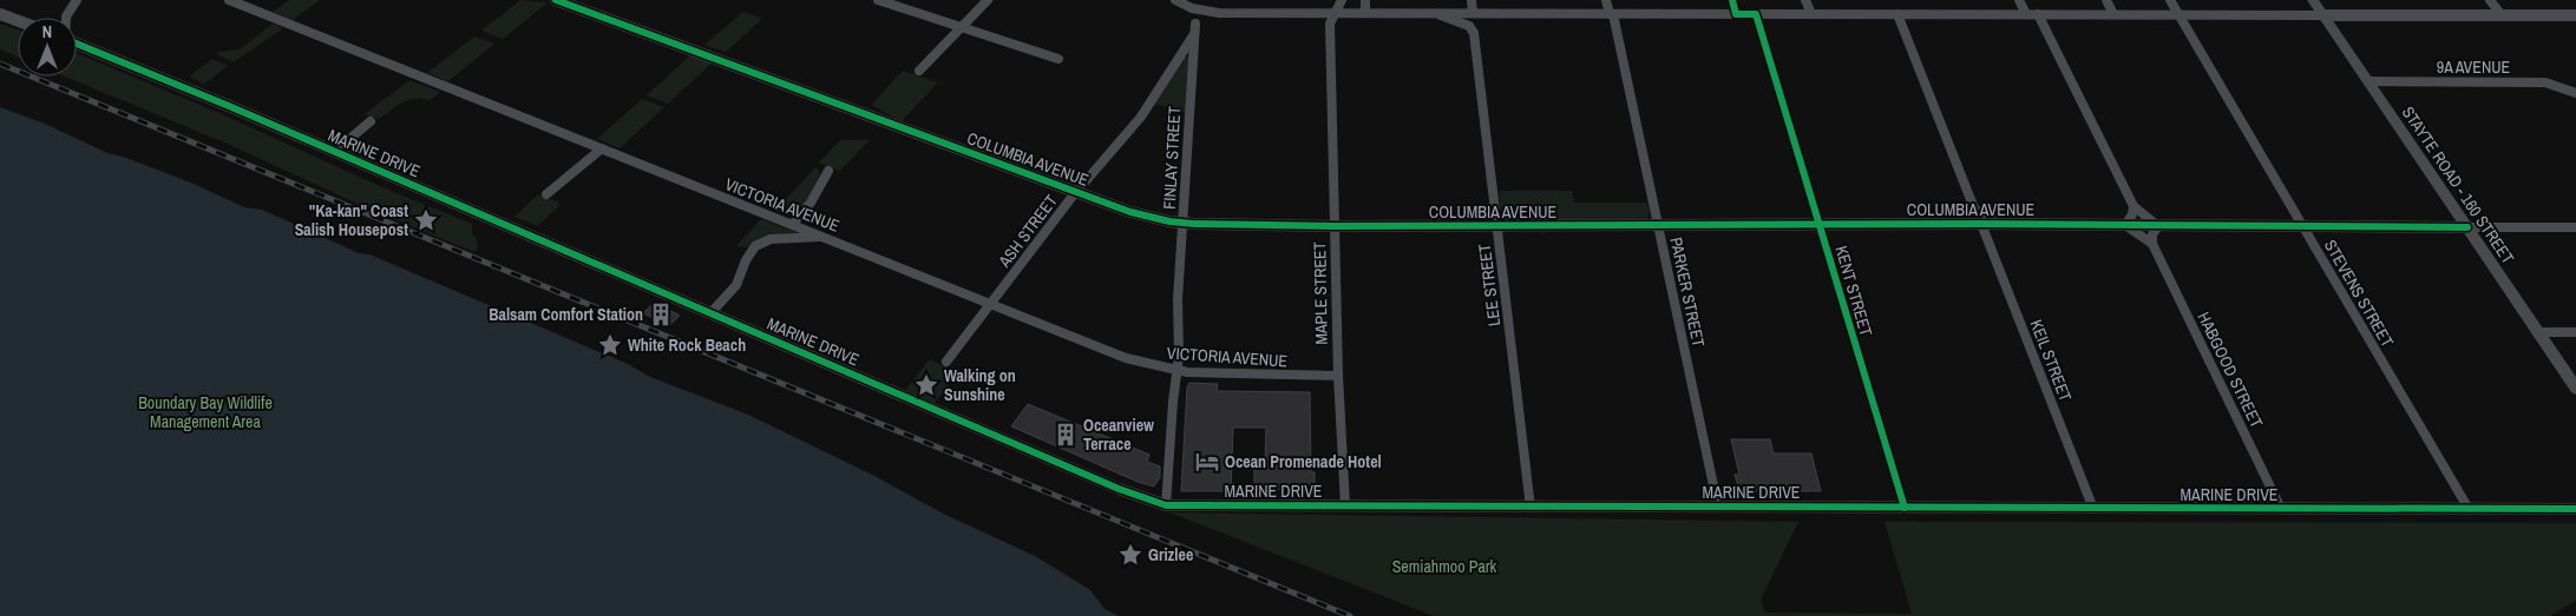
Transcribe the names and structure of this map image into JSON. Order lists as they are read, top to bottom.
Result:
{
  "streets": {
    "main road": ["STAYTE ROAD - 160 STREET"],
    "street": [
      "9A AVENUE",
      "MARINE DRIVE",
      "FINLAY STREET",
      "COLUMBIA AVENUE",
      "VICTORIA AVENUE",
      "ASH STREET",
      "LEE STREET",
      "KENT STREET",
      "PARKER STREET",
      "MAPLE STREET",
      "STEVENS STREET",
      "KEIL STREET",
      "HABGOOD STREET"
    ]
  },
  "crossings": [
    ["9A AVENUE", "STAYTE ROAD - 160 STREET"],
    ["MARINE DRIVE", "FINLAY STREET"],
    ["MARINE DRIVE", "LEE STREET"],
    ["MARINE DRIVE", "KENT STREET"],
    ["MARINE DRIVE", "PARKER STREET"],
    ["MARINE DRIVE", "MAPLE STREET"],
    ["MARINE DRIVE", "STEVENS STREET"],
    ["MARINE DRIVE", "KEIL STREET"],
    ["MARINE DRIVE", "HABGOOD STREET"],
    ["FINLAY STREET", "COLUMBIA AVENUE"],
    ["FINLAY STREET", "VICTORIA AVENUE"],
    ["FINLAY STREET", "ASH STREET"],
    ["COLUMBIA AVENUE", "STAYTE ROAD - 160 STREET"],
    ["COLUMBIA AVENUE", "ASH STREET"],
    ["COLUMBIA AVENUE", "LEE STREET"],
    ["COLUMBIA AVENUE", "KENT STREET"],
    ["COLUMBIA AVENUE", "PARKER STREET"],
    ["COLUMBIA AVENUE", "MAPLE STREET"],
    ["COLUMBIA AVENUE", "STEVENS STREET"],
    ["COLUMBIA AVENUE", "KEIL STREET"],
    ["COLUMBIA AVENUE", "HABGOOD STREET"],
    ["VICTORIA AVENUE", "ASH STREET"],
    ["VICTORIA AVENUE", "MAPLE STREET"]
  ],
  "parks": ["Boundary Bay Wildlife Management Area", "Semiahmoo Park"],
  "places": {
    "place": [
      "\"Ka-kan\" Coast Salish Housepost",
      "White Rock Beach",
      "Walking on Sunshine",
      "Grizlee"
    ],
    "building": ["Balsam Comfort Station", "Oceanview Terrace"],
    "hotel": ["Ocean Promenade Hotel"]
  },
  "north": "top"
}
